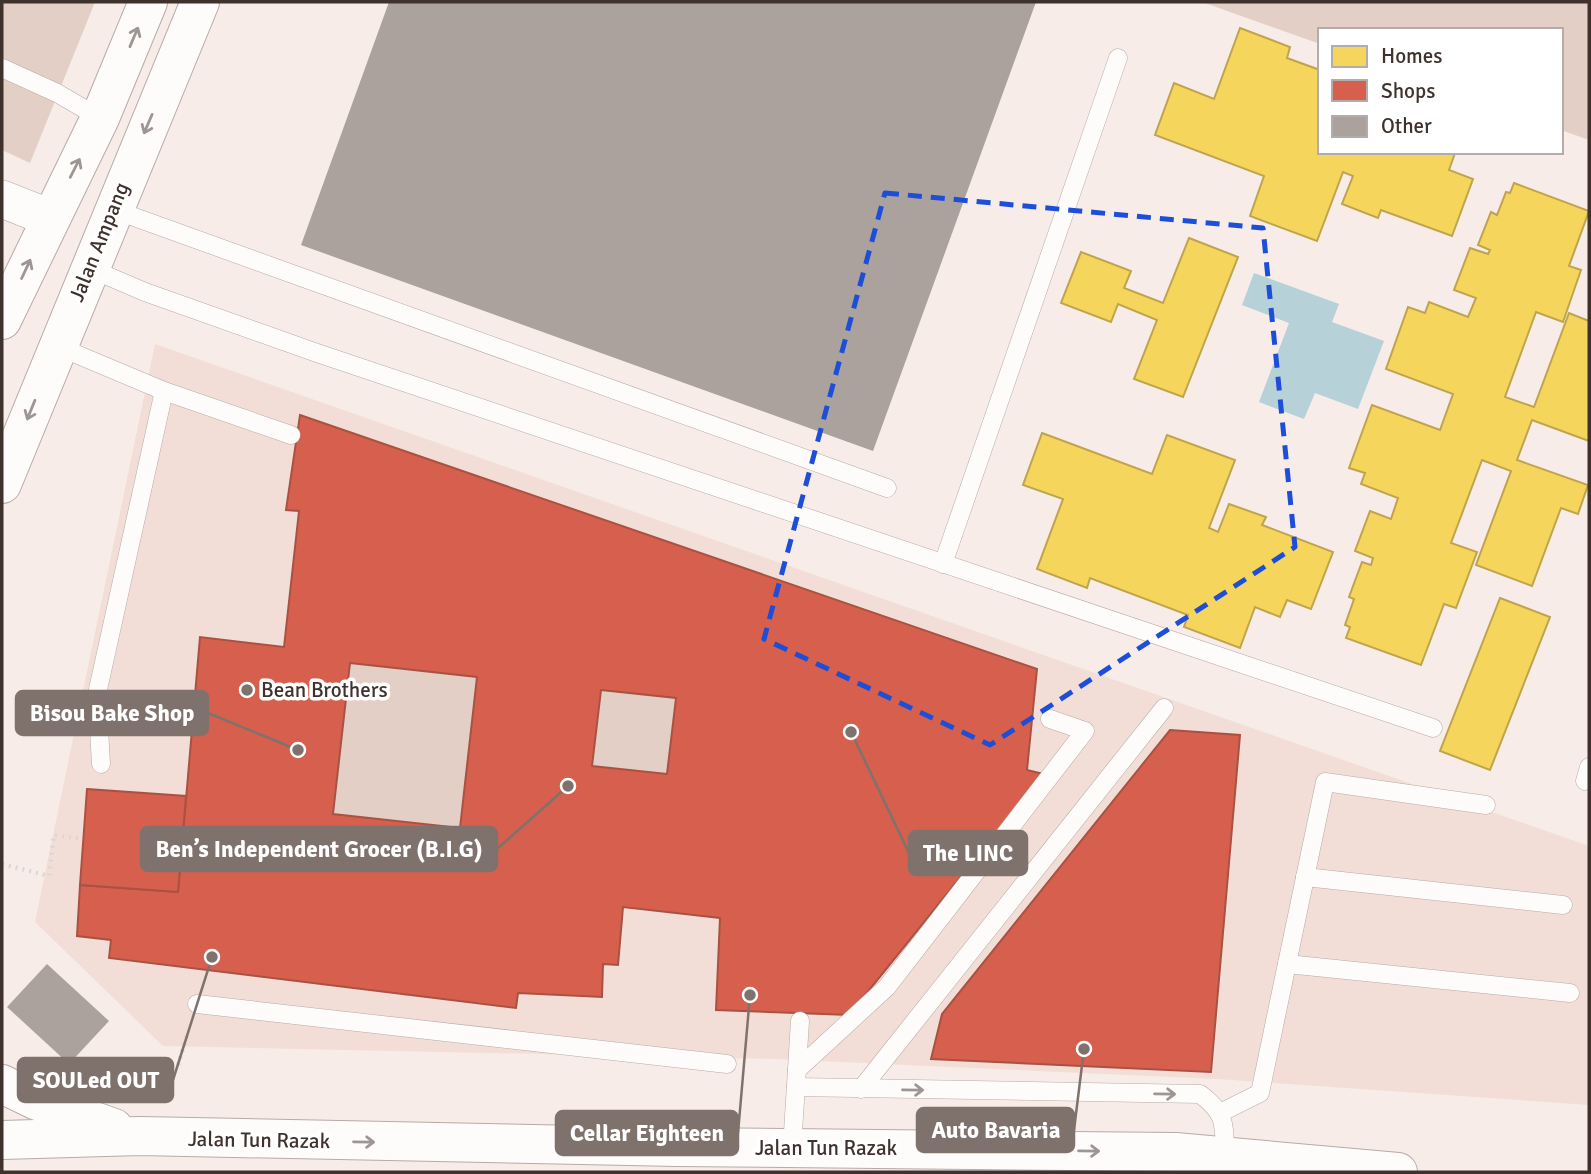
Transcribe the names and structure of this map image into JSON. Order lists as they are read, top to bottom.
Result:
{
  "streets": {
    "main road": ["Jalan Ampang", "Jalan Tun Razak"]
  },
  "one_way": ["Jalan Tun Razak"],
  "places": [
    "Bean Brothers",
    "The LINC",
    "Bisou Bake Shop",
    "Ben’s Independent Grocer (B.I.G)",
    "SOULed OUT",
    "Cellar Eighteen",
    "Auto Bavaria"
  ],
  "legend": ["Homes", "Shops", "Other"]
}
